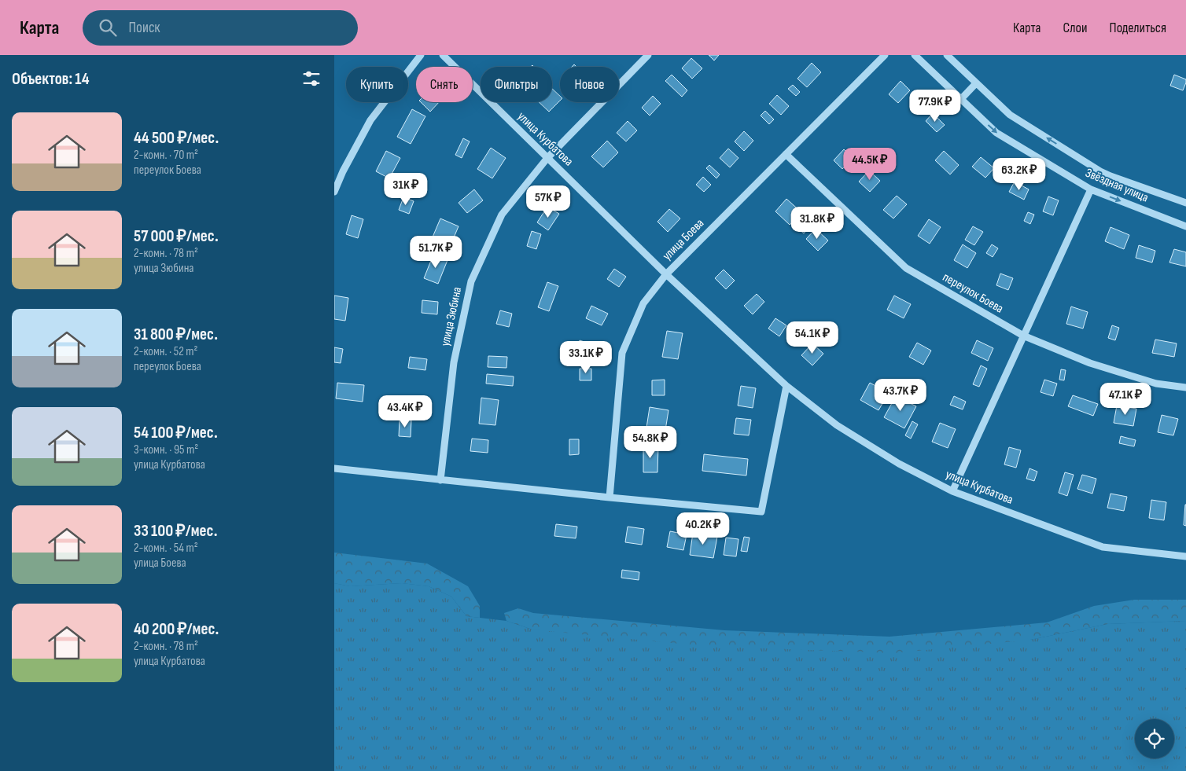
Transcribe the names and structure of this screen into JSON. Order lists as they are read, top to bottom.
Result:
{
  "streets": {
    "street": [
      "улица Курбатова",
      "Звёздная улица",
      "улица Боева",
      "переулок Боева",
      "улица Зюбина"
    ]
  },
  "crossings": [
    ["улица Курбатова", "улица Боева"],
    ["улица Курбатова", "улица Зюбина"],
    ["улица Боева", "переулок Боева"]
  ],
  "page": {
    "header": "Карта",
    "search": "Поиск",
    "nav": ["Карта", "Слои", "Поделиться"],
    "heading": "Объектов: 14",
    "chip": [
      "Купить",
      "Снять",
      "Фильтры",
      "Новое"
    ],
    "price": [
      "77.9K ₽",
      "44.5K ₽",
      "63.2K ₽",
      "31K ₽",
      "57K ₽",
      "31.8K ₽",
      "51.7K ₽",
      "54.1K ₽",
      "33.1K ₽",
      "43.7K ₽",
      "47.1K ₽",
      "43.4K ₽",
      "54.8K ₽",
      "40.2K ₽"
    ],
    "list": [
      {
        "name": "44 500 ₽/мес.",
        "note": "2-комн. · 70 m² · переулок Боева"
      },
      {
        "name": "57 000 ₽/мес.",
        "note": "2-комн. · 78 m² · улица Зюбина"
      },
      {
        "name": "31 800 ₽/мес.",
        "note": "2-комн. · 52 m² · переулок Боева"
      },
      {
        "name": "54 100 ₽/мес.",
        "note": "3-комн. · 95 m² · улица Курбатова"
      },
      {
        "name": "33 100 ₽/мес.",
        "note": "2-комн. · 54 m² · улица Боева"
      },
      {
        "name": "40 200 ₽/мес.",
        "note": "2-комн. · 78 m² · улица Курбатова"
      }
    ]
  }
}
